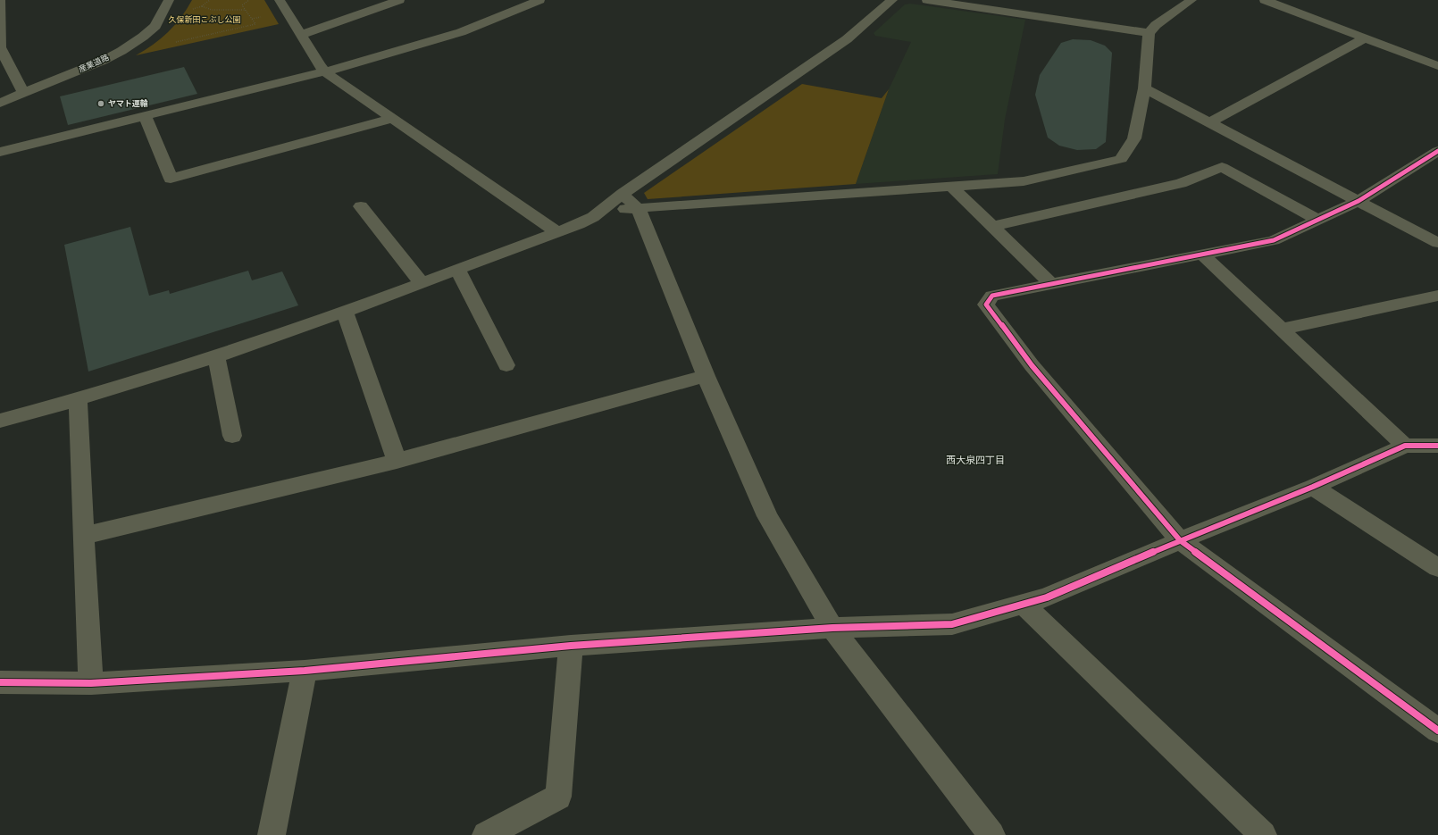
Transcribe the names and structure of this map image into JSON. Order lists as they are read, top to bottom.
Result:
{
  "streets": {
    "street": ["産業道路"]
  },
  "districts": ["西大泉四丁目"],
  "parks": ["久保新田こぶし公園"],
  "places": ["ヤマト運輸"]
}
